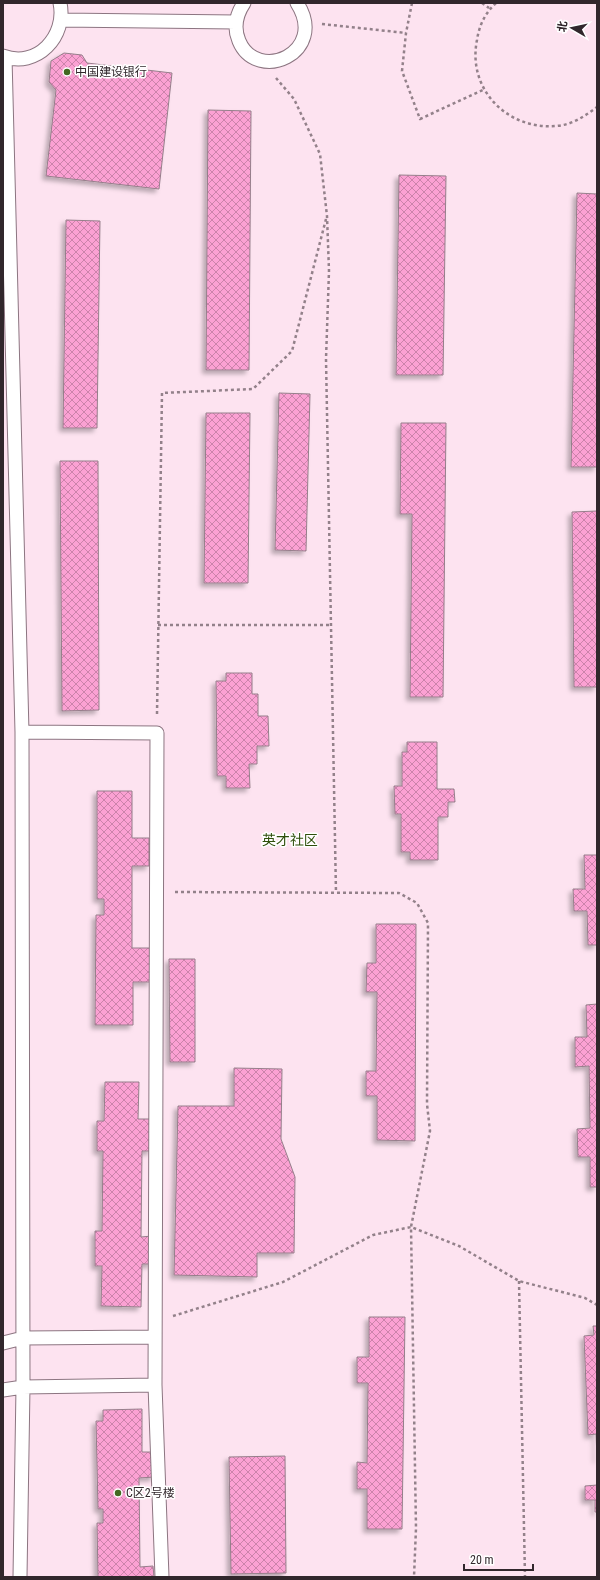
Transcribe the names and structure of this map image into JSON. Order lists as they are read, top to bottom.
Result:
{
  "districts": ["英才社区"],
  "places": ["中国建设银行", "C区2号楼"],
  "scale_bar": "20 m",
  "north": "left"
}
